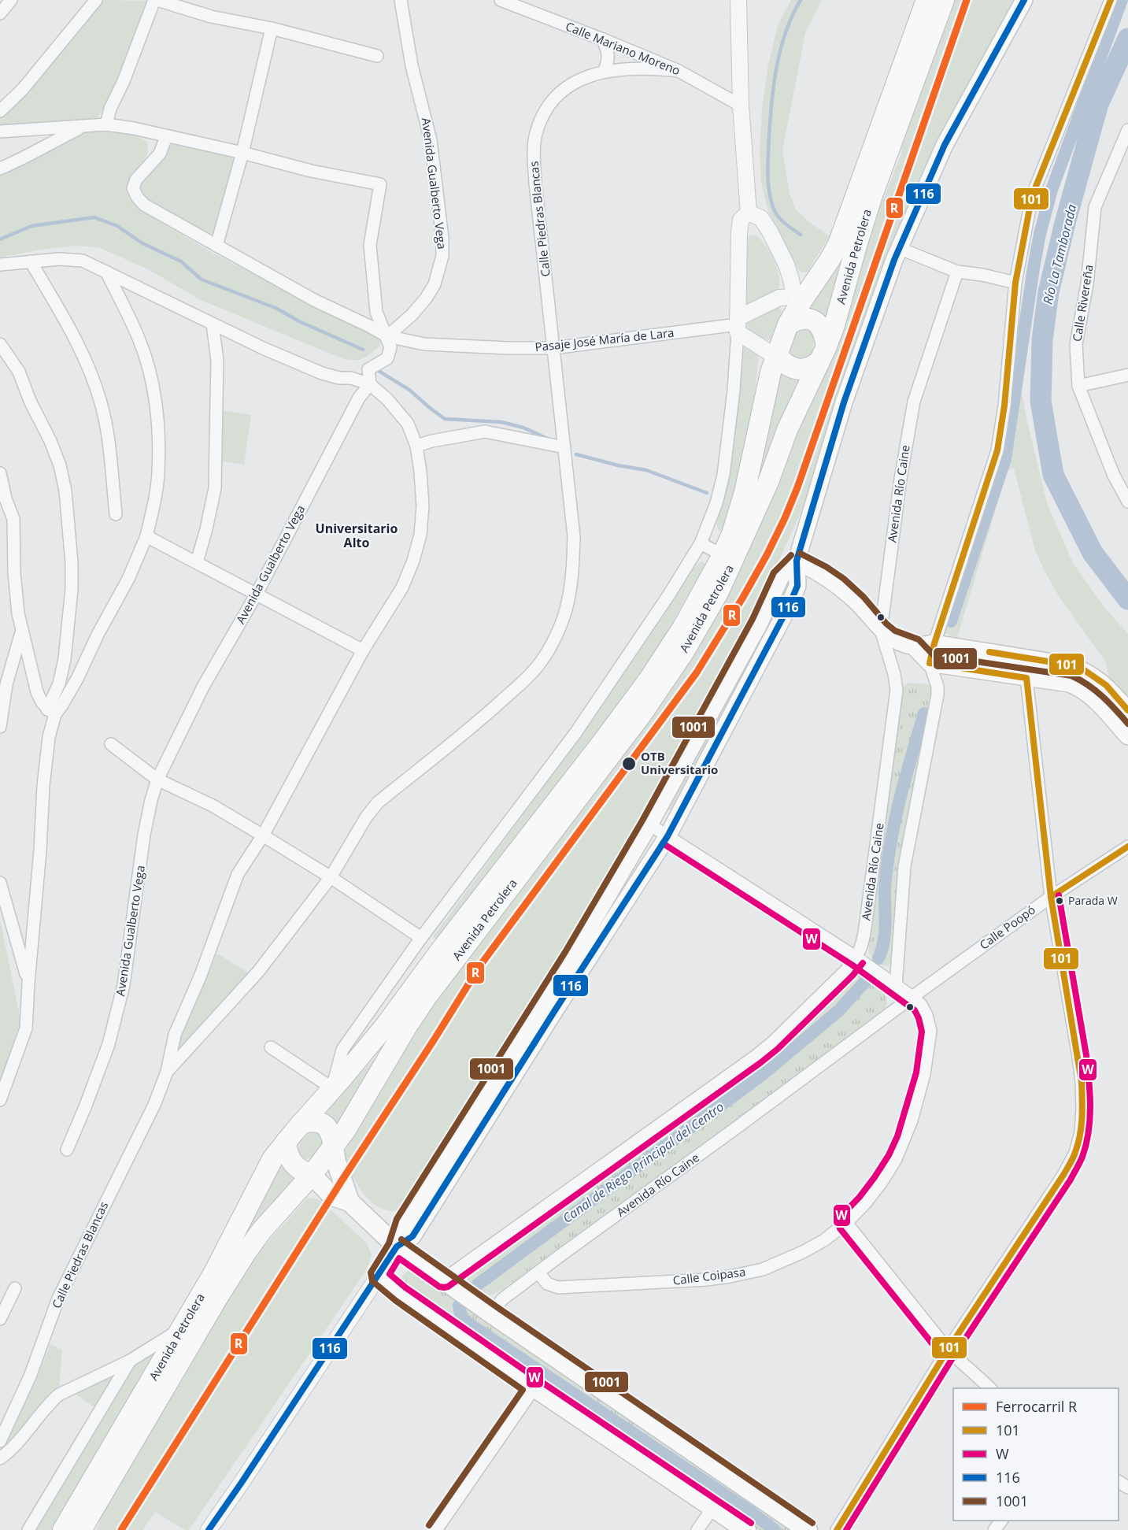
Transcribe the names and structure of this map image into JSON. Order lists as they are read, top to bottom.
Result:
{
  "streets": {
    "highway": ["Avenida Petrolera"],
    "street": [
      "Calle Mariano Moreno",
      "Avenida Gualberto Vega",
      "Calle Piedras Blancas",
      "Calle Rivereña",
      "Pasaje José María de Lara",
      "Avenida Río Caine",
      "Calle Poopó",
      "Calle Coipasa"
    ]
  },
  "crossings": [
    ["Calle Mariano Moreno", "Calle Piedras Blancas"],
    ["Avenida Gualberto Vega", "Pasaje José María de Lara"],
    ["Calle Piedras Blancas", "Pasaje José María de Lara"],
    ["Avenida Río Caine", "Calle Poopó"],
    ["Avenida Río Caine", "Calle Coipasa"],
    ["Calle Poopó", "Calle Coipasa"]
  ],
  "districts": ["Universitario Alto"],
  "water": ["Río La Tamborada", "Canal de Riego Principal del Centro"],
  "places": ["OTB Universitario", "Parada W"],
  "lines": [
    "rail line R",
    "transit line 101",
    "transit line 116",
    "transit line 1001",
    "transit line W"
  ],
  "legend": [
    "Ferrocarril R",
    "101",
    "W",
    "116",
    "1001"
  ]
}
